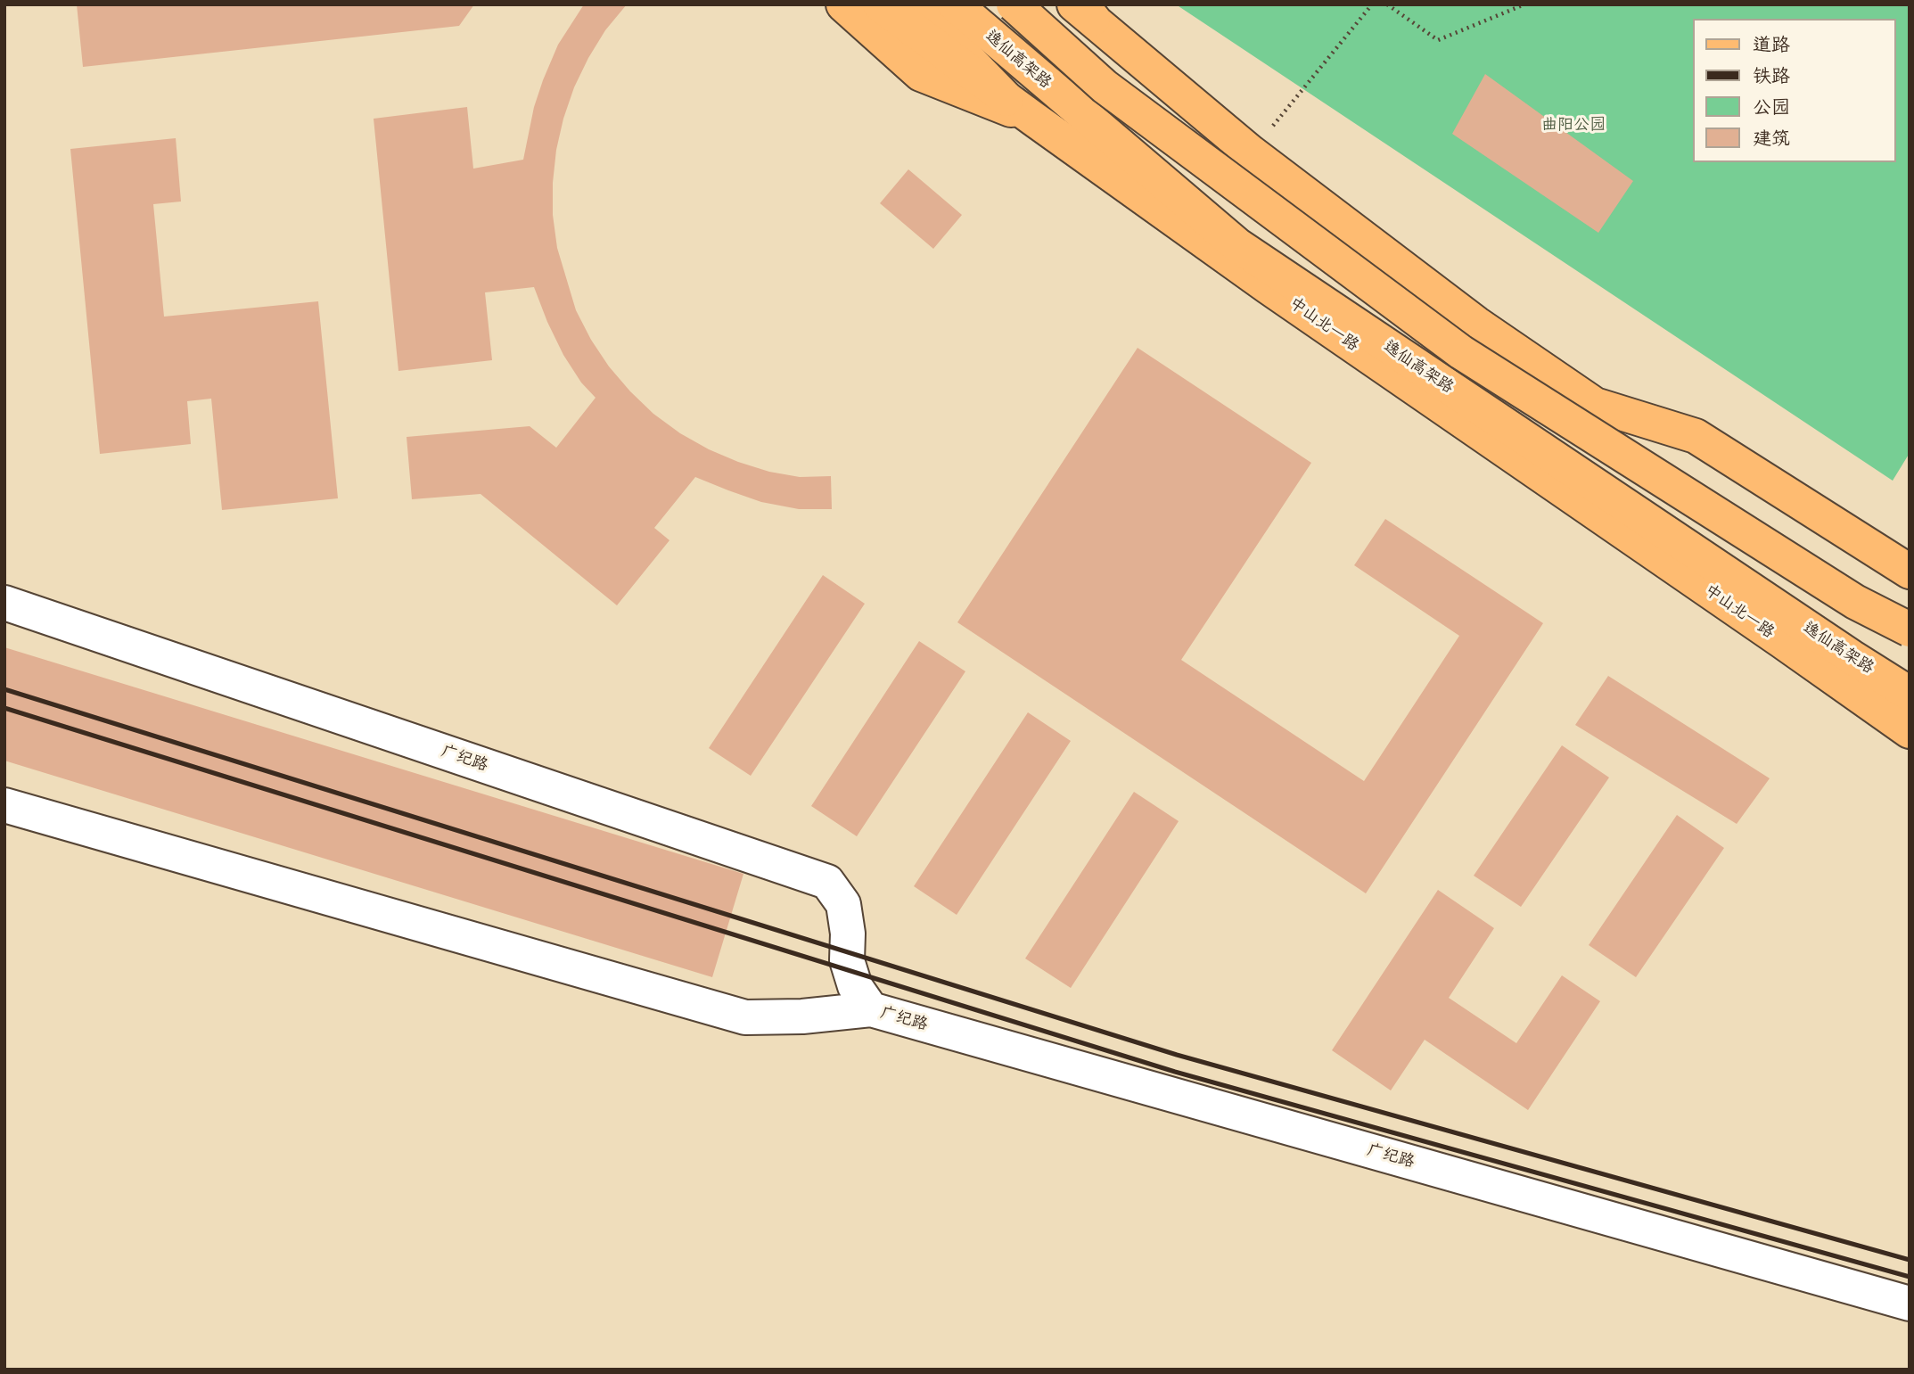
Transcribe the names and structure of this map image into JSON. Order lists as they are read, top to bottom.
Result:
{
  "streets": {
    "main road": ["逸仙高架路", "中山北一路"],
    "street": ["广纪路"]
  },
  "parks": ["曲阳公园"],
  "legend": [
    "道路",
    "铁路",
    "公园",
    "建筑"
  ]
}
